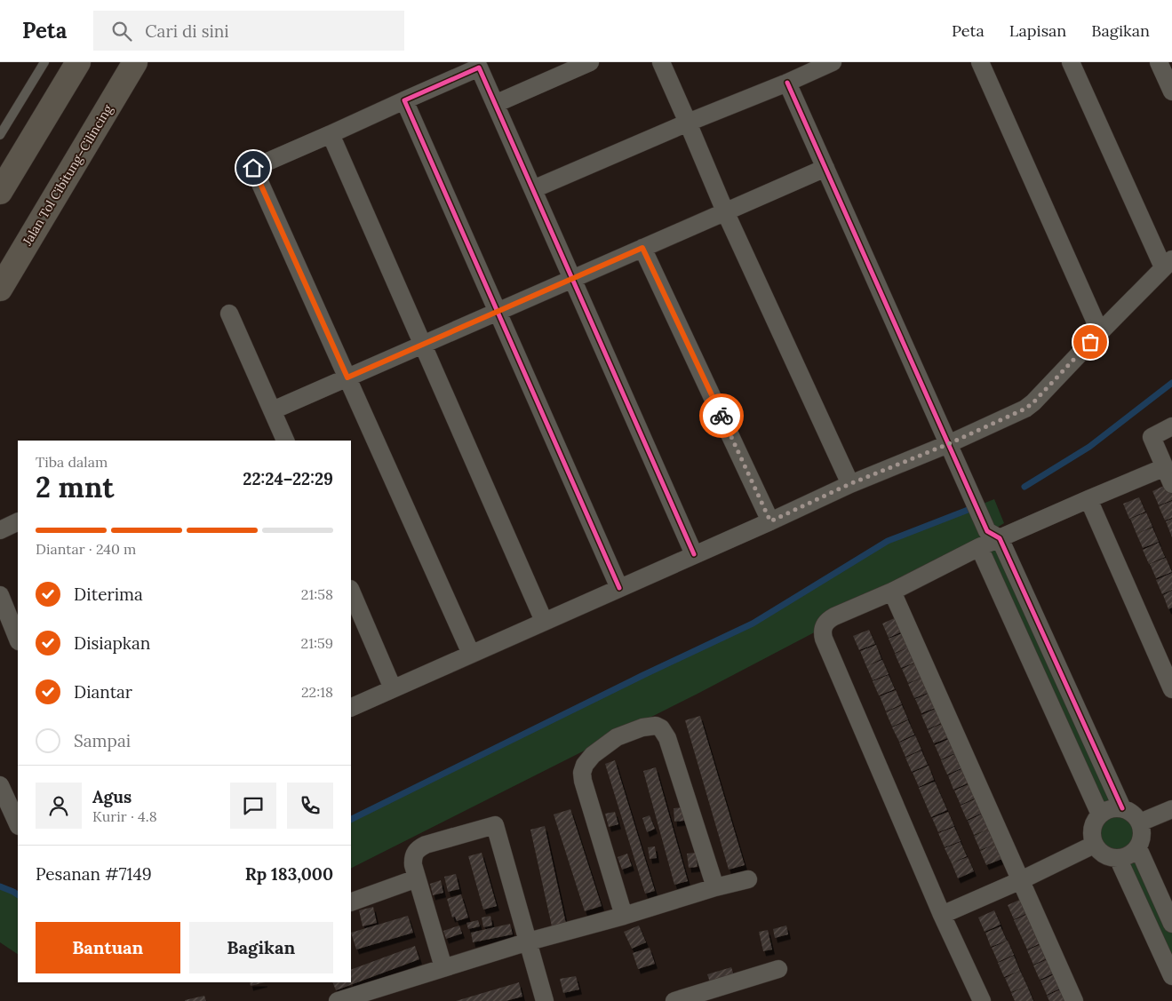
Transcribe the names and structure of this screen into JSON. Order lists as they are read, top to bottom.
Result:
{
  "streets": {
    "highway": ["Jalan Tol Cibitung–Cilincing"]
  },
  "page": {
    "header": "Peta",
    "search": "Cari di sini",
    "nav": ["Peta", "Lapisan", "Bagikan"],
    "heading": ["2 mnt", "Tiba dalam", "22:24–22:29"],
    "panel": [
      "Agus",
      "Kurir · 4.8",
      "Pesanan #7149",
      "Rp 183,000"
    ],
    "bar": "Diantar · 240 m",
    "list": [
      ["Diterima", "21:58"],
      ["Disiapkan", "21:59"],
      ["Diantar", "22:18"],
      "Sampai"
    ],
    "buttons": ["Bantuan", "Bagikan"]
  }
}
